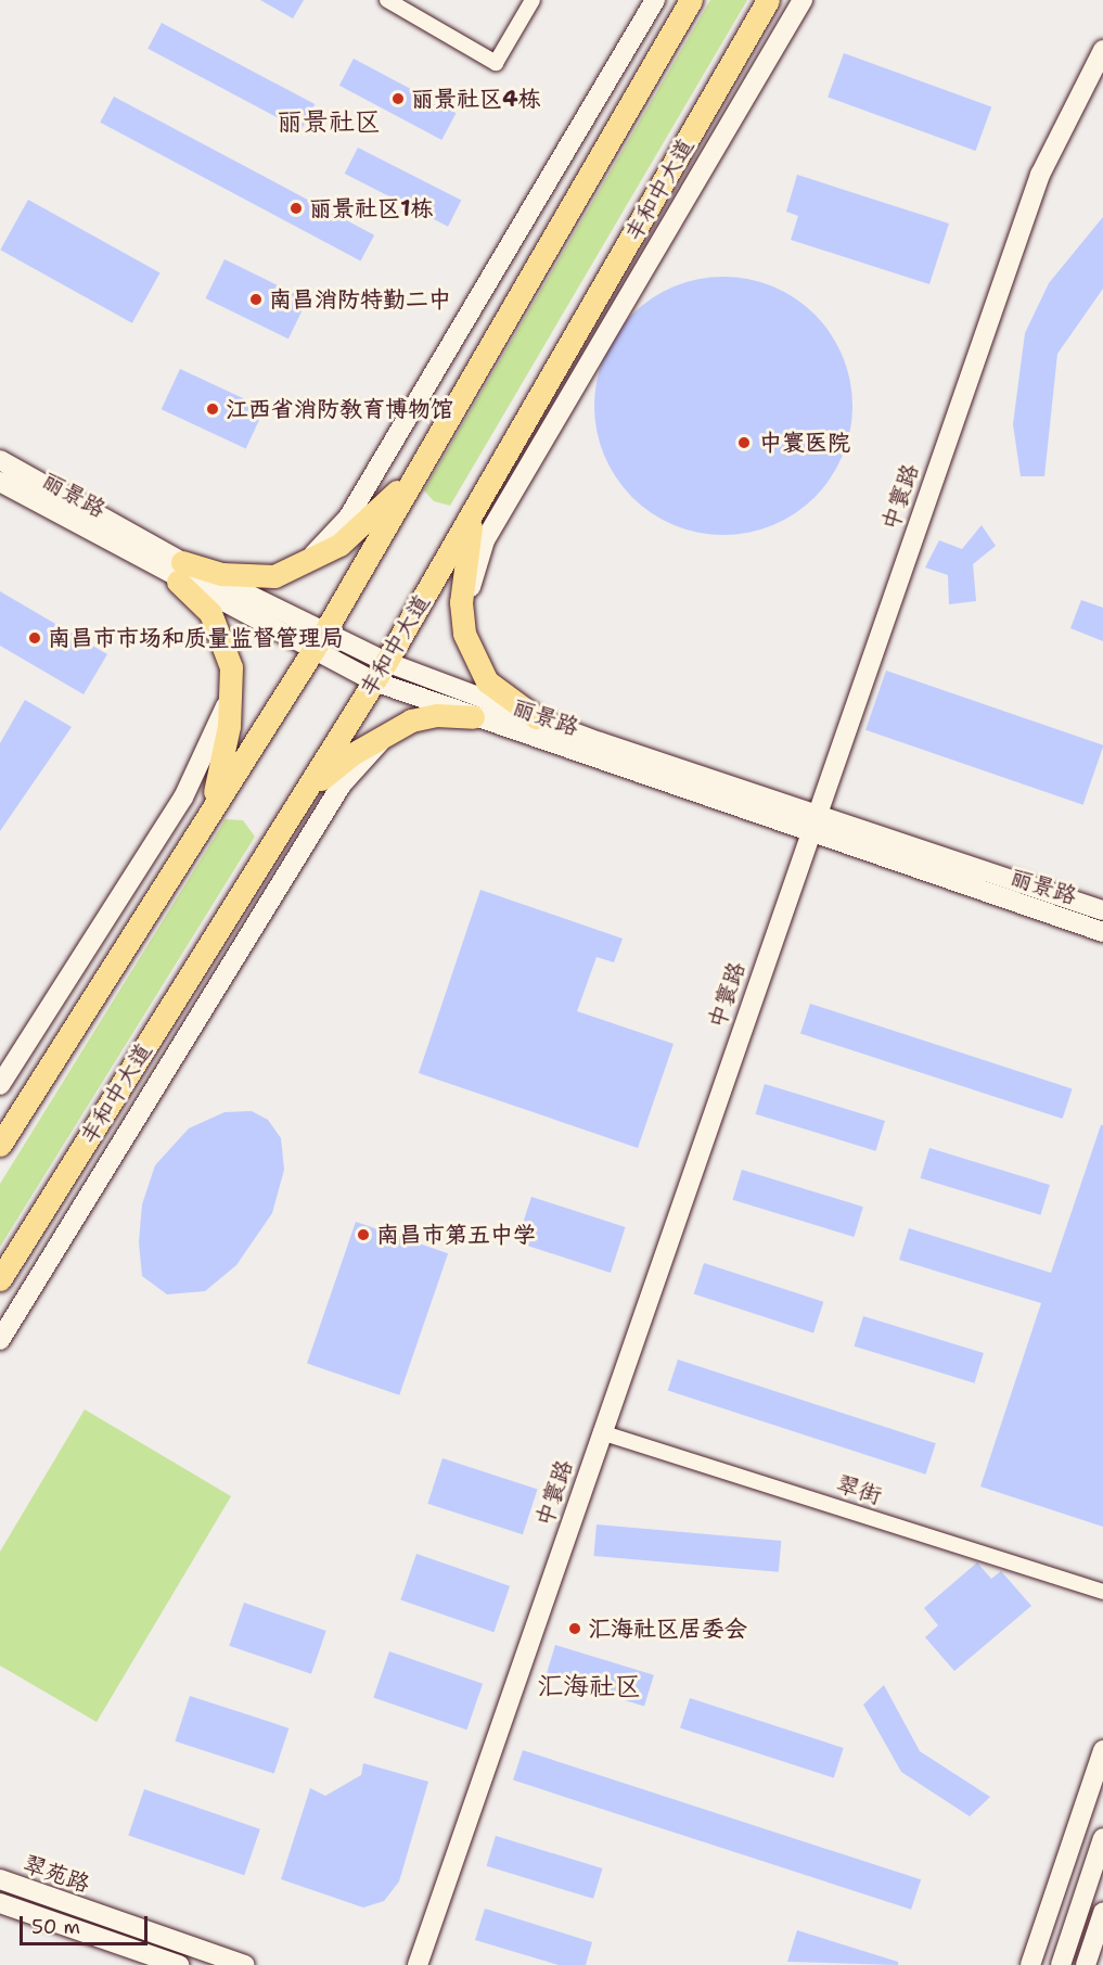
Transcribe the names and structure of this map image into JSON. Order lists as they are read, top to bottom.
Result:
{
  "streets": {
    "main road": ["丰和中大道"],
    "street": [
      "丽景路",
      "中寰路",
      "翠街",
      "翠苑路"
    ]
  },
  "crossings": [
    ["丰和中大道", "丽景路"],
    ["丽景路", "中寰路"],
    ["中寰路", "翠街"]
  ],
  "districts": ["丽景社区", "汇海社区"],
  "places": [
    "丽景社区4栋",
    "丽景社区1栋",
    "南昌消防特勤二中",
    "江西省消防教育博物馆",
    "中寰医院",
    "南昌市市场和质量监督管理局",
    "南昌市第五中学",
    "汇海社区居委会"
  ],
  "scale_bar": "50 m"
}
